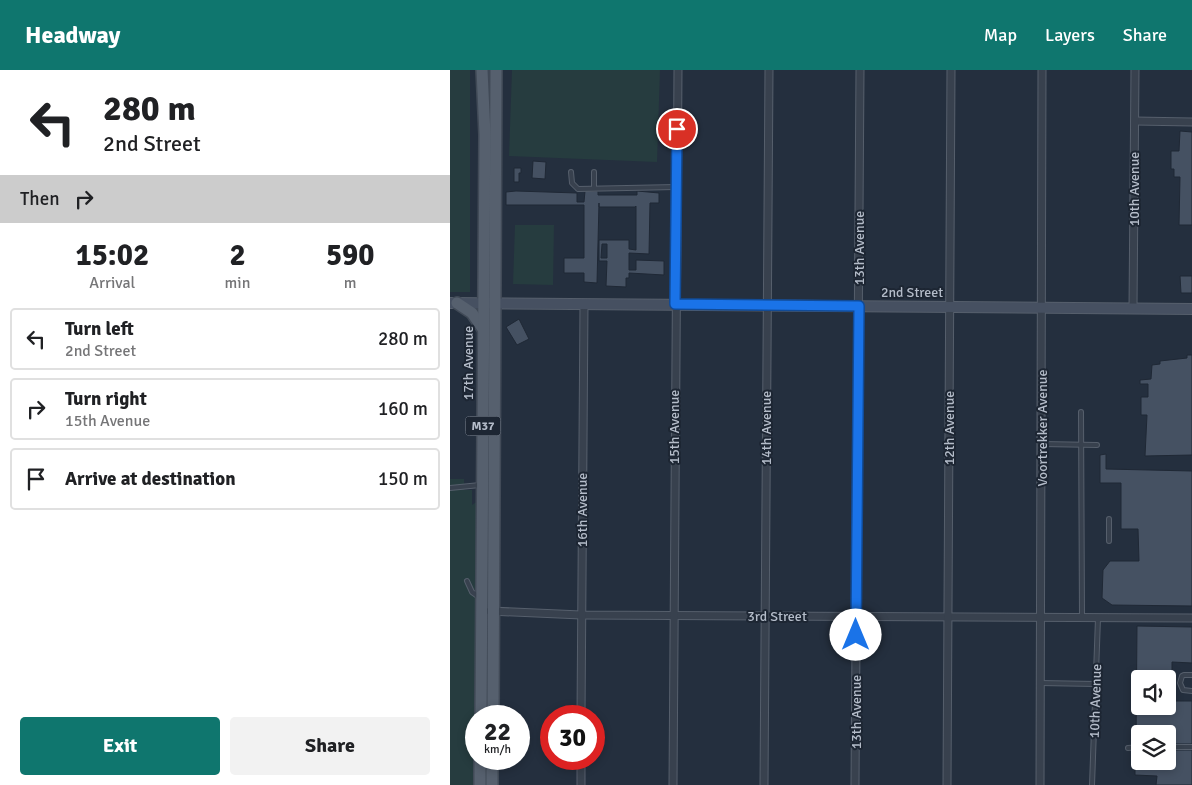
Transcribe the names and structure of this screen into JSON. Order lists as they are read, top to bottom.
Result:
{
  "streets": {
    "main road": ["2nd Street", "17th Avenue", "M37"],
    "street": [
      "10th Avenue",
      "13th Avenue",
      "15th Avenue",
      "14th Avenue",
      "12th Avenue",
      "Voortrekker Avenue",
      "16th Avenue",
      "3rd Street"
    ]
  },
  "crossings": [
    ["10th Avenue", "2nd Street"],
    ["10th Avenue", "3rd Street"],
    ["13th Avenue", "2nd Street"],
    ["13th Avenue", "3rd Street"],
    ["2nd Street", "17th Avenue"],
    ["2nd Street", "15th Avenue"],
    ["2nd Street", "14th Avenue"],
    ["2nd Street", "12th Avenue"],
    ["2nd Street", "Voortrekker Avenue"],
    ["2nd Street", "16th Avenue"],
    ["17th Avenue", "3rd Street"],
    ["15th Avenue", "3rd Street"],
    ["14th Avenue", "3rd Street"],
    ["12th Avenue", "3rd Street"],
    ["Voortrekker Avenue", "3rd Street"],
    ["16th Avenue", "3rd Street"]
  ],
  "page": {
    "header": "Headway",
    "nav": ["Map", "Layers", "Share"],
    "turn": ["280 m", "2nd Street"],
    "then": "Then",
    "eta": [
      "15:02",
      "Arrival",
      "2",
      "min",
      "590",
      "m"
    ],
    "list": [
      {
        "name": "Turn left",
        "note": "2nd Street",
        "value": "280 m"
      },
      {
        "name": "Turn right",
        "note": "15th Avenue",
        "value": "160 m"
      },
      {
        "name": "Arrive at destination",
        "value": "150 m"
      }
    ],
    "speed": "22 km/h",
    "limit": "30",
    "buttons": ["Exit", "Share"]
  }
}
